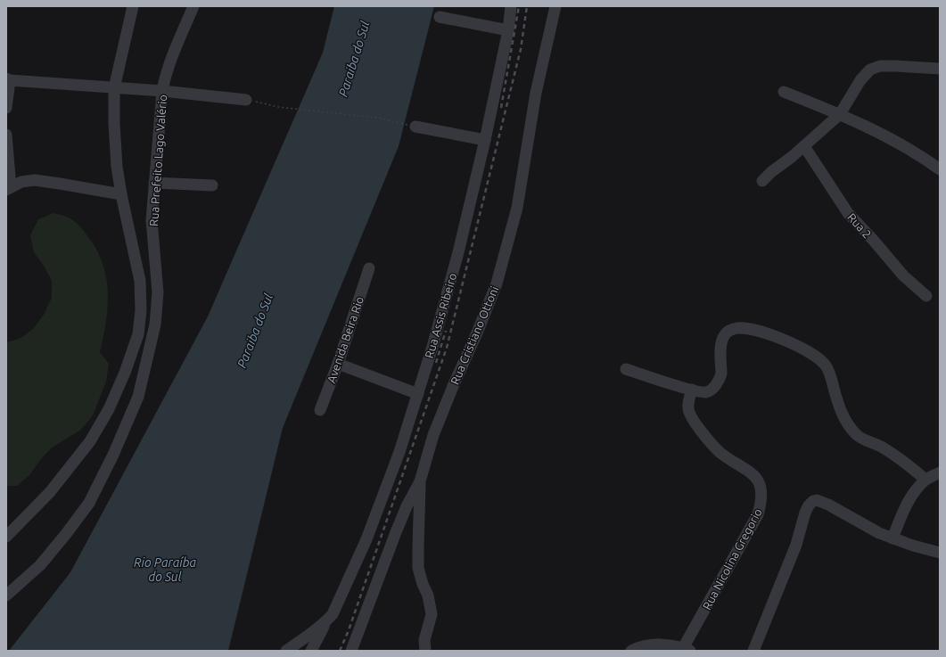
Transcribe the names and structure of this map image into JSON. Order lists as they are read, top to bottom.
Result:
{
  "streets": {
    "street": [
      "Rua Prefeito Lago Valério",
      "Rua 2",
      "Rua Assis Ribeiro",
      "Rua Cristiano Ottoni",
      "Avenida Beira Rio",
      "Rua Nicolina Gregorio"
    ]
  },
  "water": ["Paraiba do Sul", "Rio Paraíba do Sul"]
}
